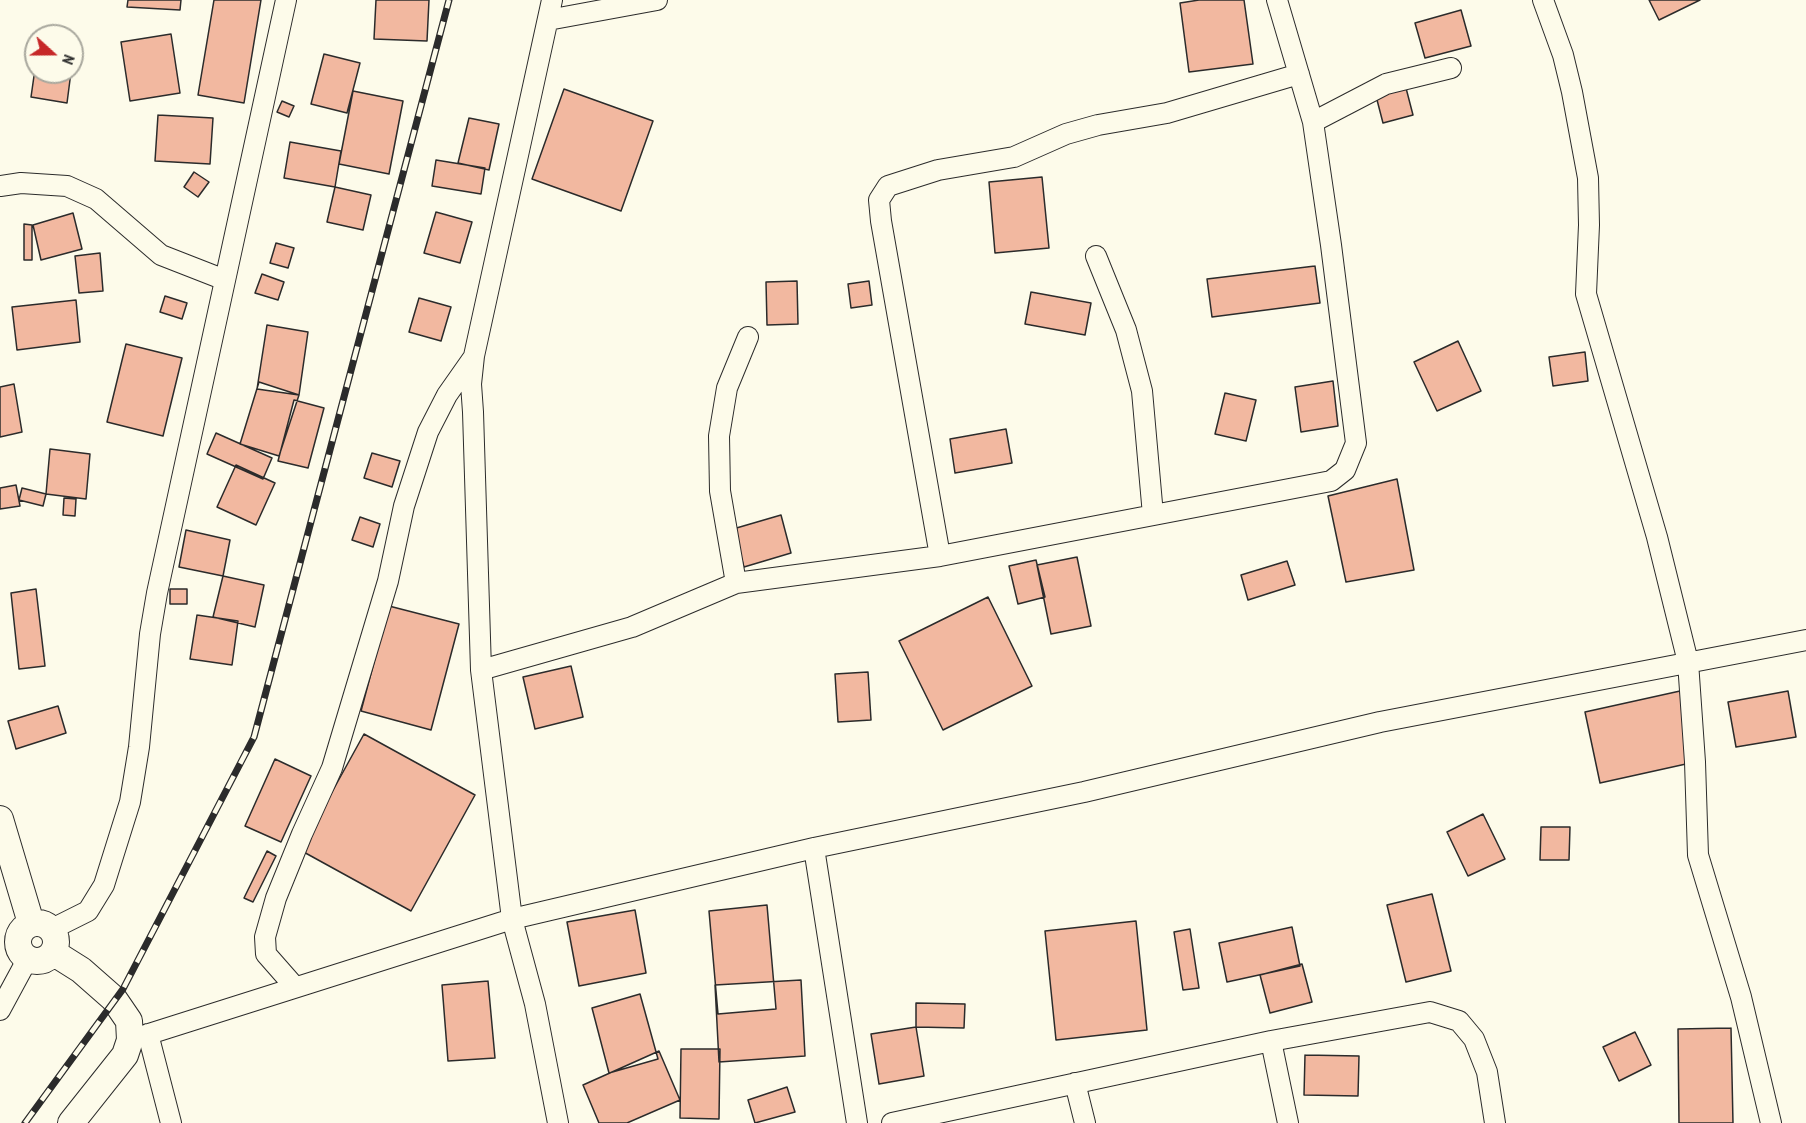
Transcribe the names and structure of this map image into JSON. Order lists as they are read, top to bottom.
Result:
{
  "north": "right"
}
